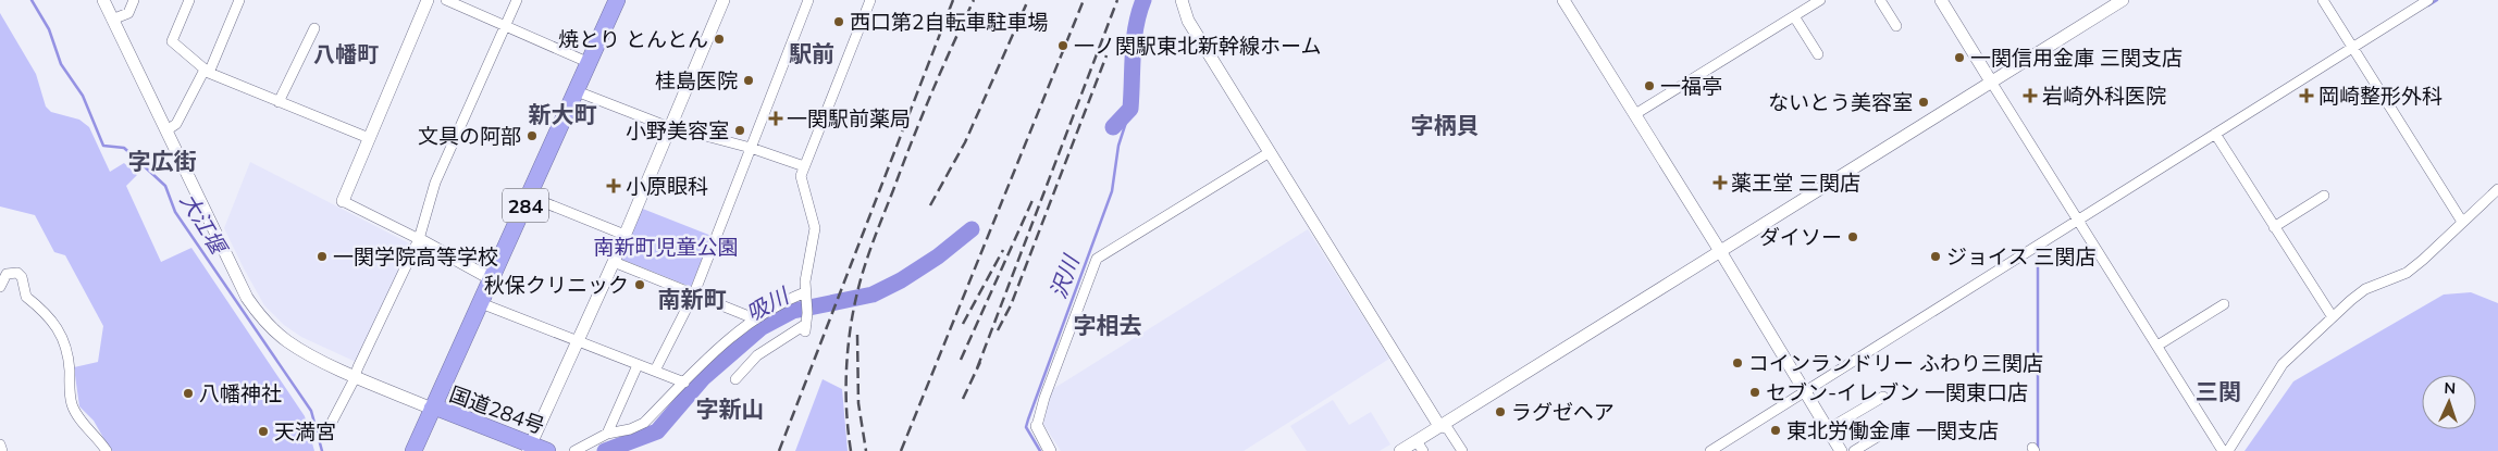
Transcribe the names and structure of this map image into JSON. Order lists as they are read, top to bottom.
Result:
{
  "streets": {
    "highway": ["284", "国道284号"]
  },
  "crossings": [
    ["284", "国道284号"]
  ],
  "districts": [
    "八幡町",
    "駅前",
    "新大町",
    "字柄貝",
    "字広街",
    "南新町",
    "字相去",
    "三関",
    "字新山"
  ],
  "water": ["大江堰", "沢川", "吸川"],
  "parks": ["南新町児童公園"],
  "places": {
    "other": [
      "西口第2自転車駐車場",
      "焼とり とんとん",
      "一ノ関駅東北新幹線ホーム",
      "一関信用金庫 三関支店",
      "桂島医院",
      "一福亭",
      "ないとう美容室",
      "小野美容室",
      "文具の阿部",
      "ダイソー",
      "一関学院高等学校",
      "ジョイス 三関店",
      "秋保クリニック",
      "コインランドリー ふわり三関店",
      "セブン-イレブン 一関東口店",
      "八幡神社",
      "ラグゼヘア",
      "東北労働金庫 一関支店",
      "天満宮"
    ],
    "health": [
      "岩崎外科医院",
      "岡崎整形外科",
      "一関駅前薬局",
      "薬王堂 三関店",
      "小原眼科"
    ]
  },
  "north": "top"
}
